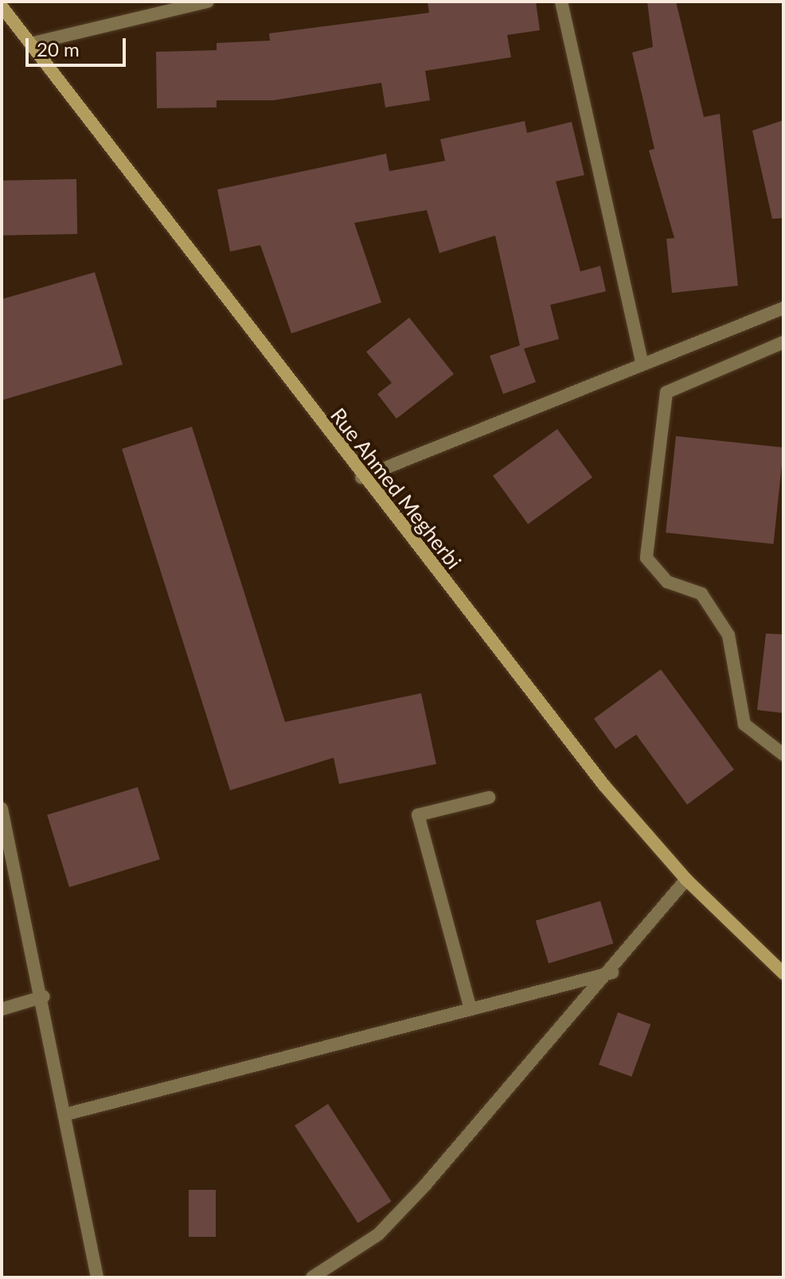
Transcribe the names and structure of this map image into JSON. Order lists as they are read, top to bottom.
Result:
{
  "streets": {
    "main road": ["Rue Ahmed Megherbi"]
  },
  "scale_bar": "20 m"
}
